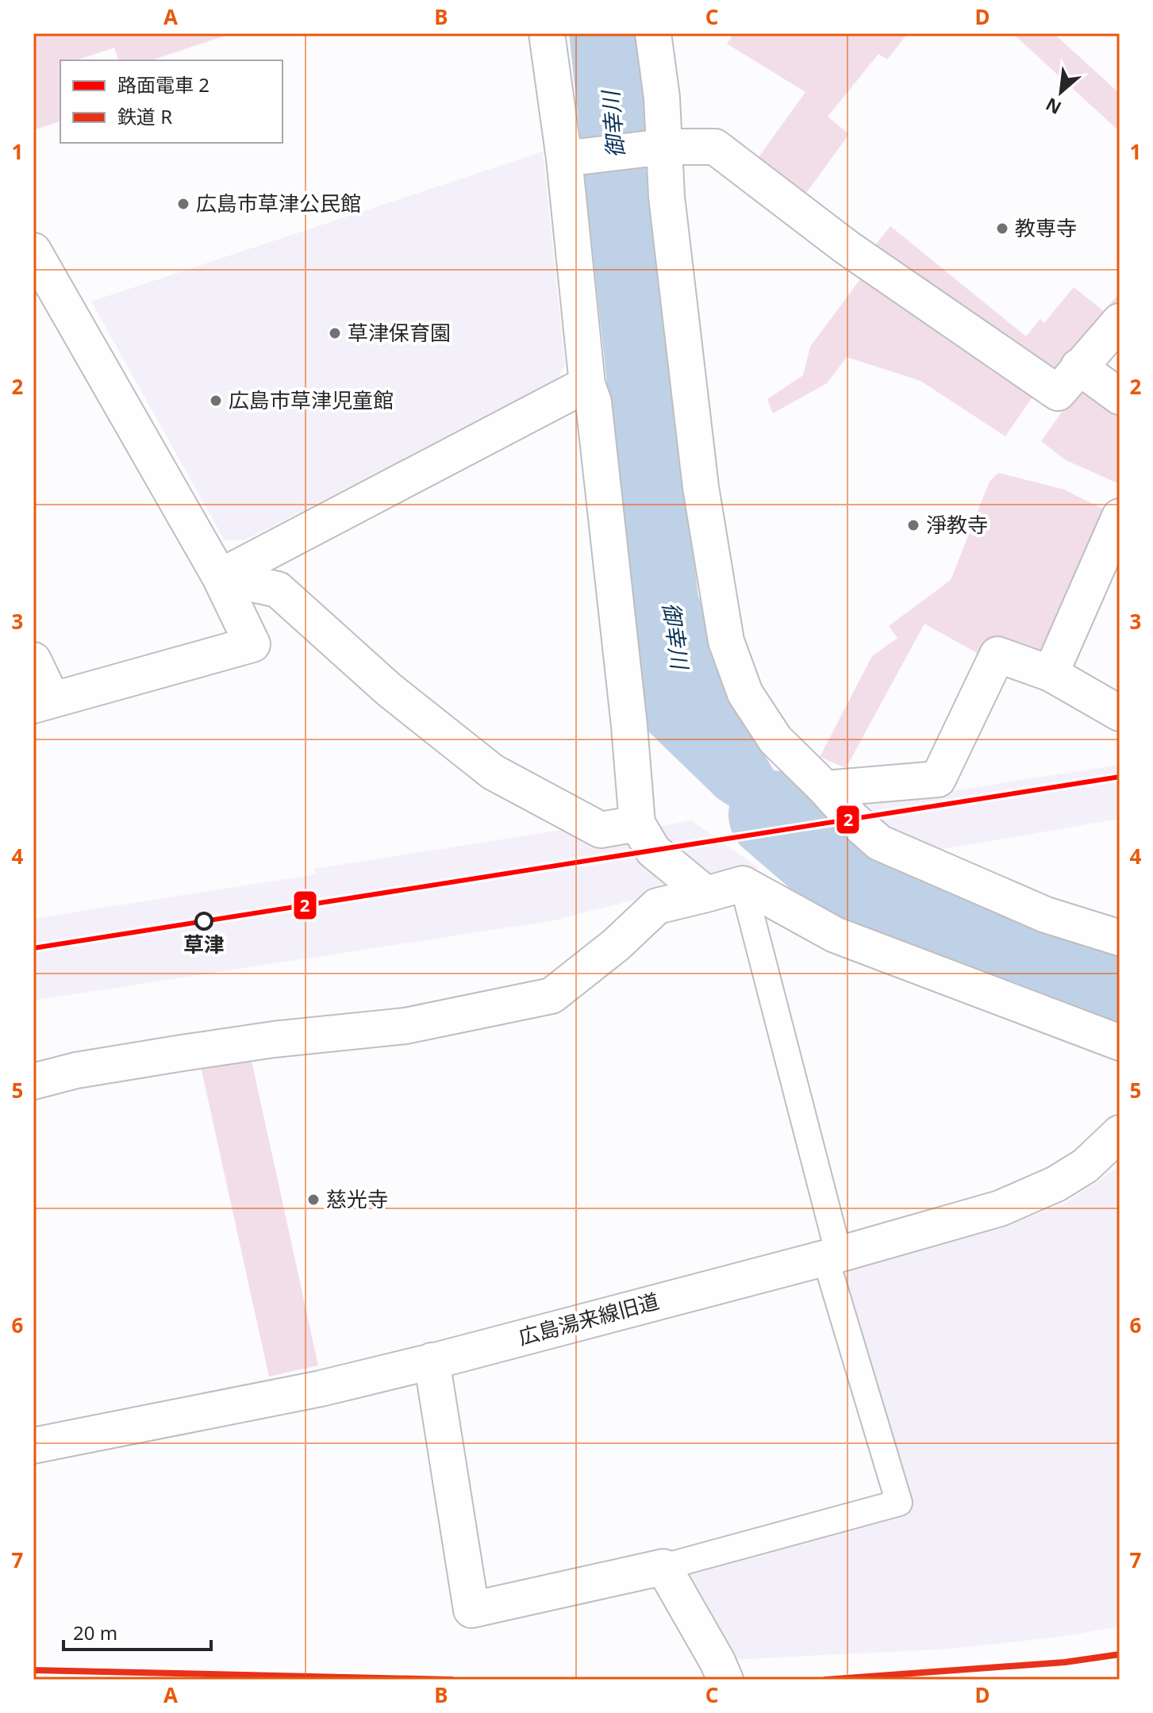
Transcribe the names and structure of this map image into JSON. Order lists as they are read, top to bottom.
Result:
{
  "streets": {
    "street": ["広島湯来線旧道"]
  },
  "water": ["御幸川"],
  "places": [
    "広島市草津公民館",
    "教専寺",
    "草津保育園",
    "広島市草津児童館",
    "淨教寺",
    "草津",
    "慈光寺"
  ],
  "lines": ["tram line 2", "rail line R"],
  "legend": ["路面電車 2", "鉄道 R"],
  "scale_bar": "20 m",
  "north": "bottom left",
  "grid": {
    "columns": [
      "A",
      "B",
      "C",
      "D"
    ],
    "rows": [
      "1",
      "2",
      "3",
      "4",
      "5",
      "6",
      "7"
    ]
  }
}
